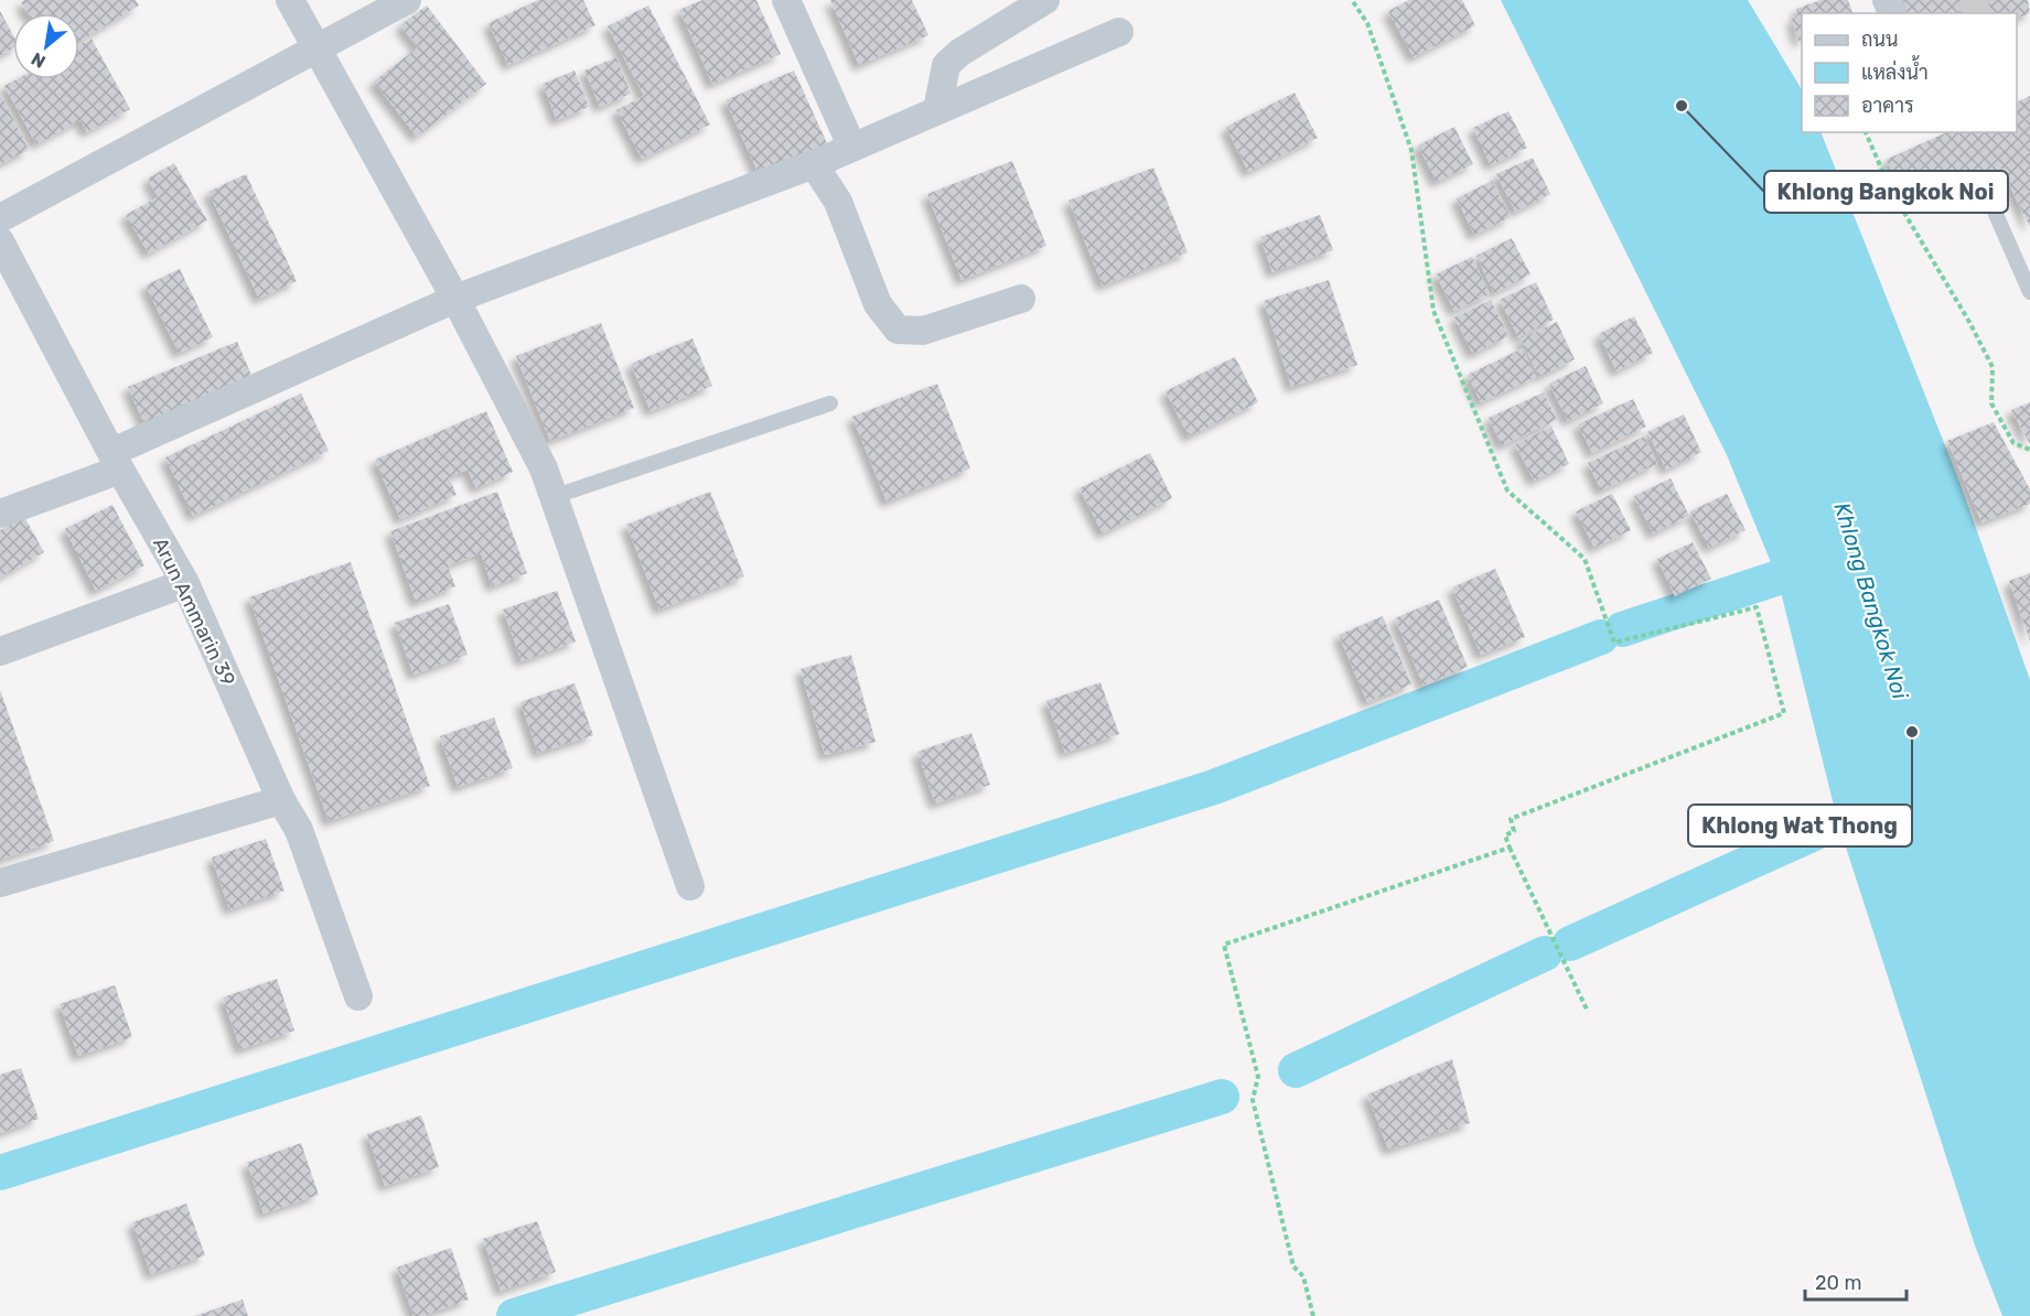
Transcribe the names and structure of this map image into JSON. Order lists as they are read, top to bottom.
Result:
{
  "streets": {
    "street": ["Arun Ammarin 39"]
  },
  "water": ["Khlong Bangkok Noi"],
  "places": ["Khlong Bangkok Noi", "Khlong Wat Thong"],
  "legend": ["ถนน", "แหล่งน้ำ", "อาคาร"],
  "scale_bar": "20 m",
  "north": "bottom left"
}
